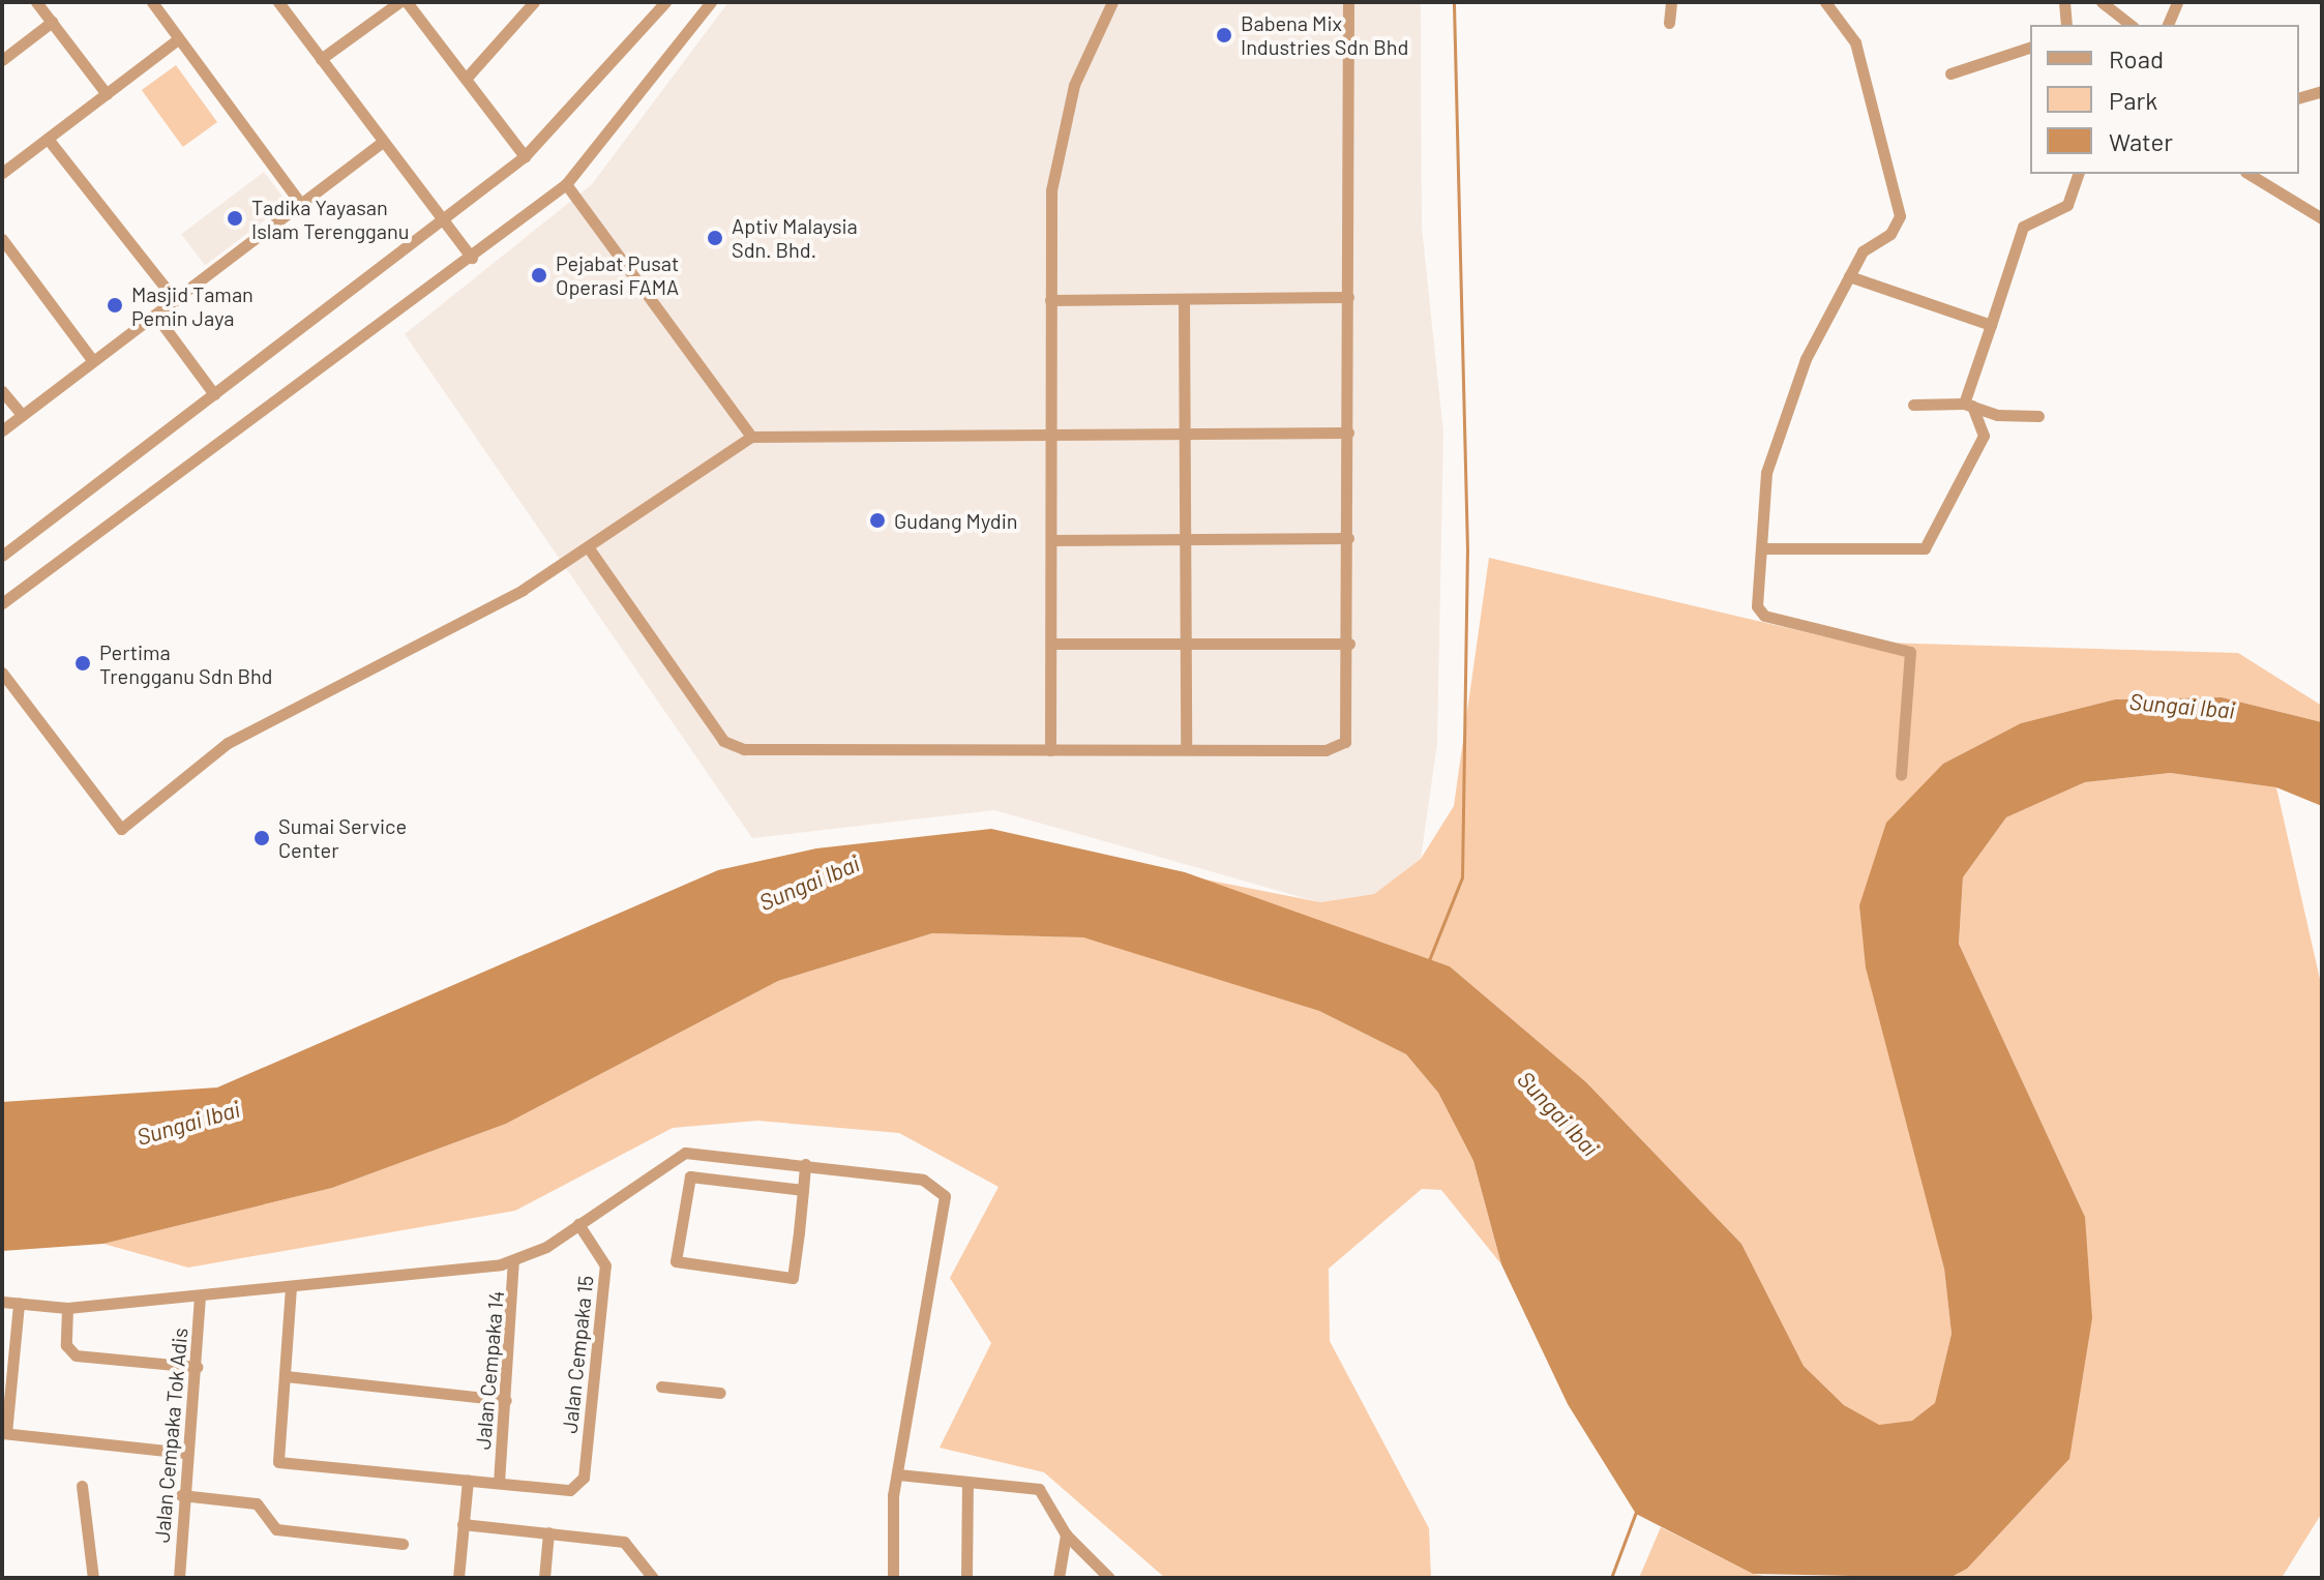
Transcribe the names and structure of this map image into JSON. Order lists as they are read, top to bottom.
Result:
{
  "streets": {
    "street": ["Jalan Cempaka 15", "Jalan Cempaka 14", "Jalan Cempaka Tok Adis"]
  },
  "crossings": [
    ["Jalan Cempaka 15", "Jalan Cempaka 14"]
  ],
  "water": ["Sungai Ibai"],
  "places": [
    "Babena Mix Industries Sdn Bhd",
    "Tadika Yayasan Islam Terengganu",
    "Aptiv Malaysia Sdn. Bhd.",
    "Pejabat Pusat Operasi FAMA",
    "Masjid Taman Pemin Jaya",
    "Gudang Mydin",
    "Pertima Trengganu Sdn Bhd",
    "Sumai Service Center"
  ],
  "legend": ["Road", "Park", "Water"]
}
